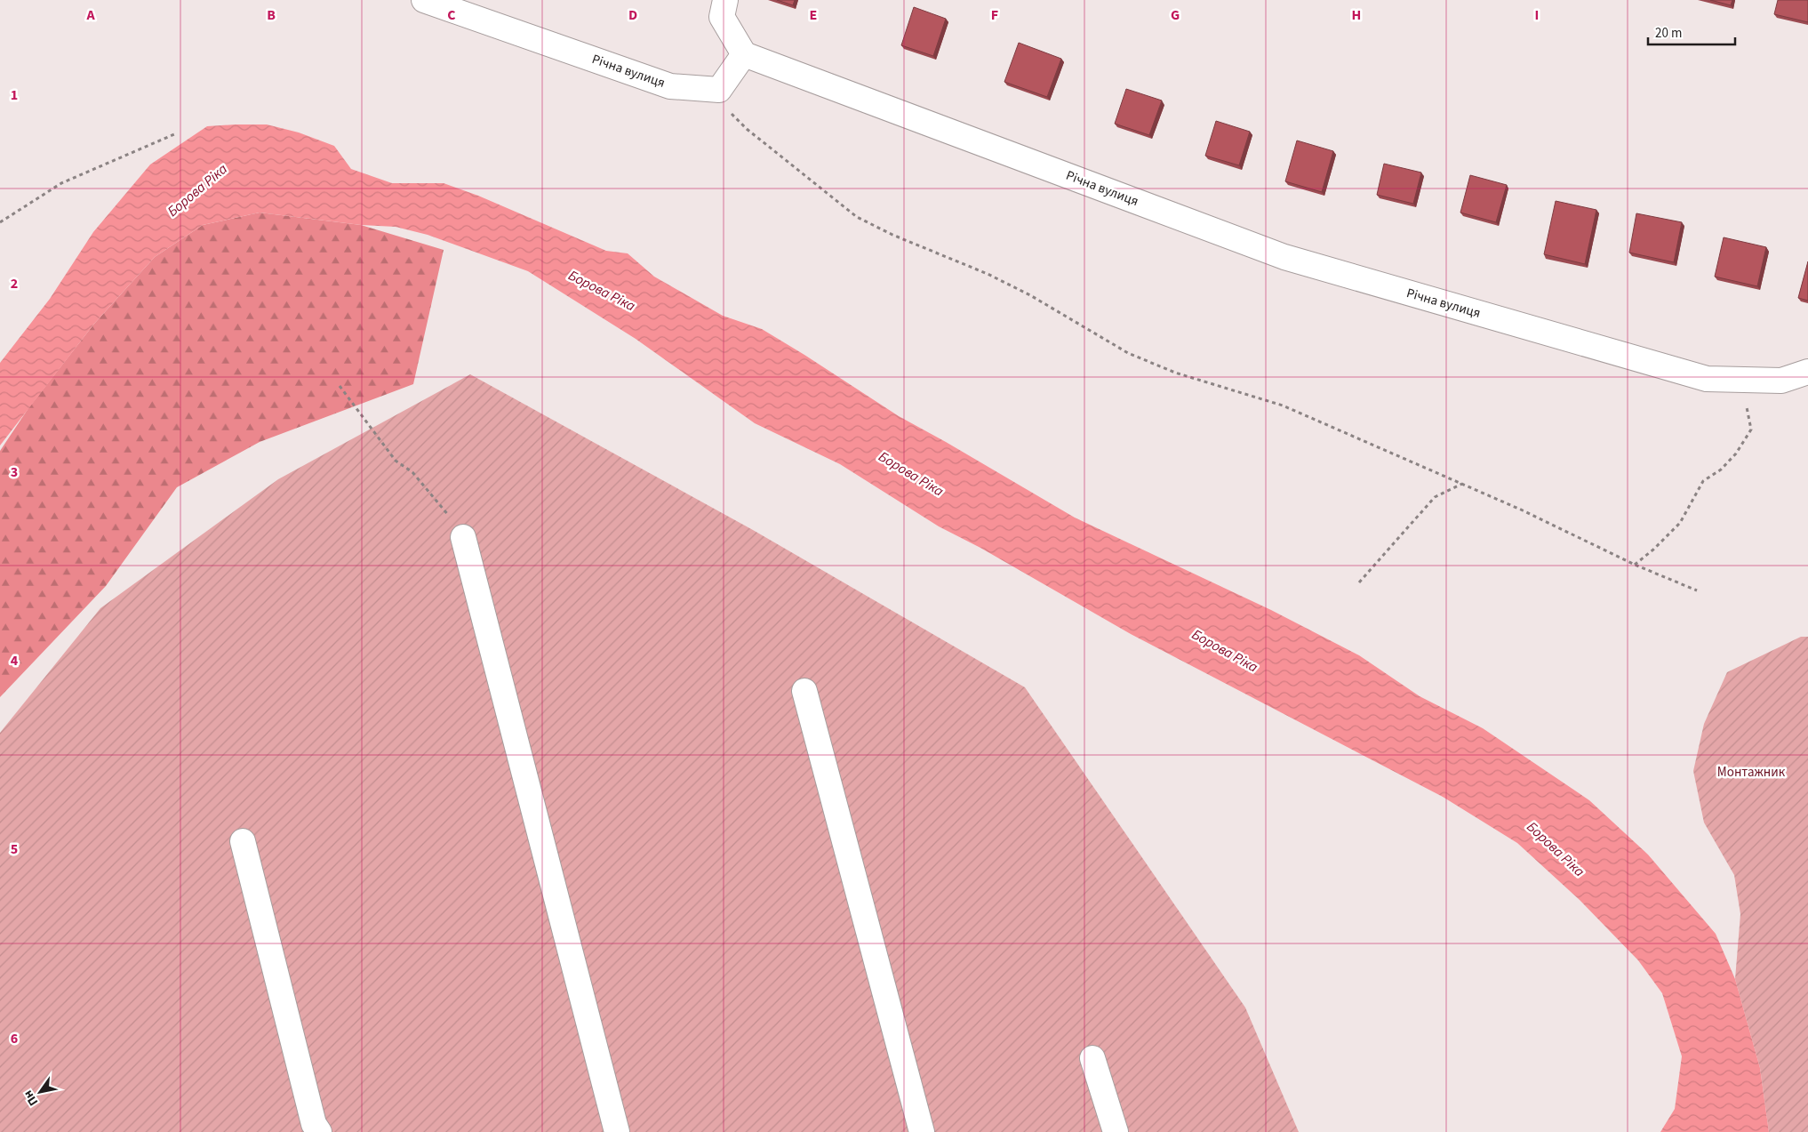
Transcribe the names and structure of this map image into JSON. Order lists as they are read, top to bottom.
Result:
{
  "streets": {
    "street": ["Річна вулиця"]
  },
  "water": ["Борова Ріка"],
  "parks": ["Монтажник"],
  "scale_bar": "20 m",
  "north": "bottom left",
  "grid": {
    "columns": [
      "A",
      "B",
      "C",
      "D",
      "E",
      "F",
      "G",
      "H",
      "I"
    ],
    "rows": [
      "1",
      "2",
      "3",
      "4",
      "5",
      "6"
    ]
  }
}
